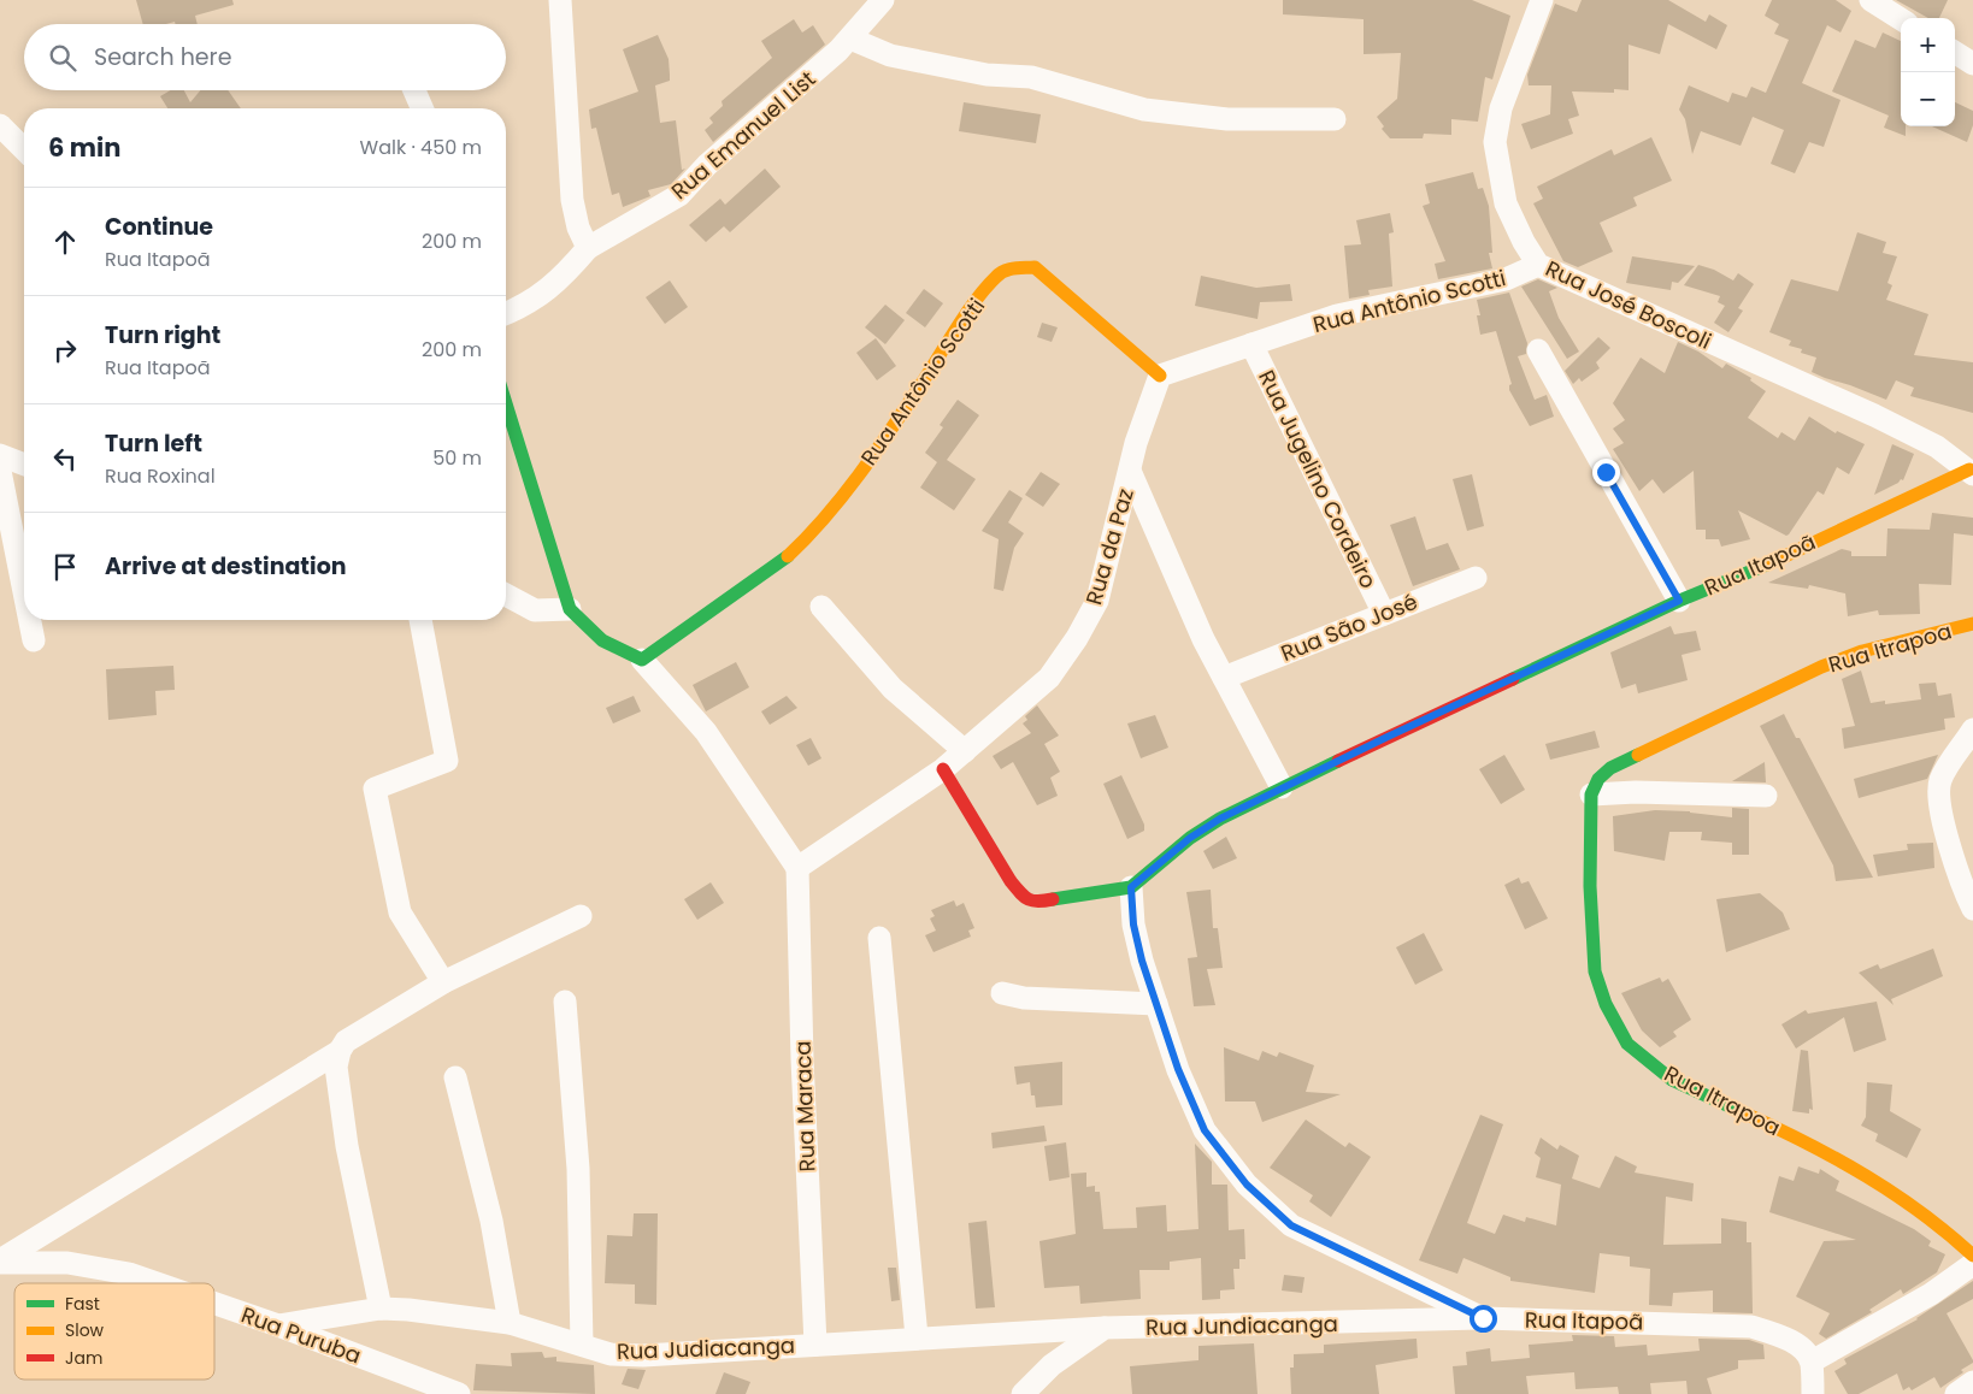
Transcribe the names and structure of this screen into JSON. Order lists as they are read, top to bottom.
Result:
{
  "streets": {
    "street": [
      "Rua Emanuel List",
      "Rua Antônio Scotti",
      "Rua José Boscoli",
      "Rua Jugelino Cordeiro",
      "Rua da Paz",
      "Rua Itapoã",
      "Rua São José",
      "Rua Itrapoa",
      "Rua Maraca",
      "Rua Jundiacanga",
      "Rua Puruba",
      "Rua Judiacanga"
    ]
  },
  "crossings": [
    ["Rua Antônio Scotti", "Rua José Boscoli"],
    ["Rua Antônio Scotti", "Rua Jugelino Cordeiro"],
    ["Rua Antônio Scotti", "Rua da Paz"],
    ["Rua José Boscoli", "Rua Itapoã"],
    ["Rua Jugelino Cordeiro", "Rua São José"],
    ["Rua da Paz", "Rua Maraca"],
    ["Rua Itapoã", "Rua Jundiacanga"],
    ["Rua Maraca", "Rua Judiacanga"],
    ["Rua Jundiacanga", "Rua Judiacanga"],
    ["Rua Puruba", "Rua Judiacanga"]
  ],
  "legend": ["Fast", "Slow", "Jam"],
  "page": {
    "map_buttons": ["+", "−"],
    "search": "Search here",
    "heading": ["6 min", "Walk · 450 m"],
    "list": [
      ["Continue", "Rua Itapoã", "200 m"],
      ["Turn right", "Rua Itapoã", "200 m"],
      ["Turn left", "Rua Roxinal", "50 m"],
      "Arrive at destination"
    ]
  }
}
